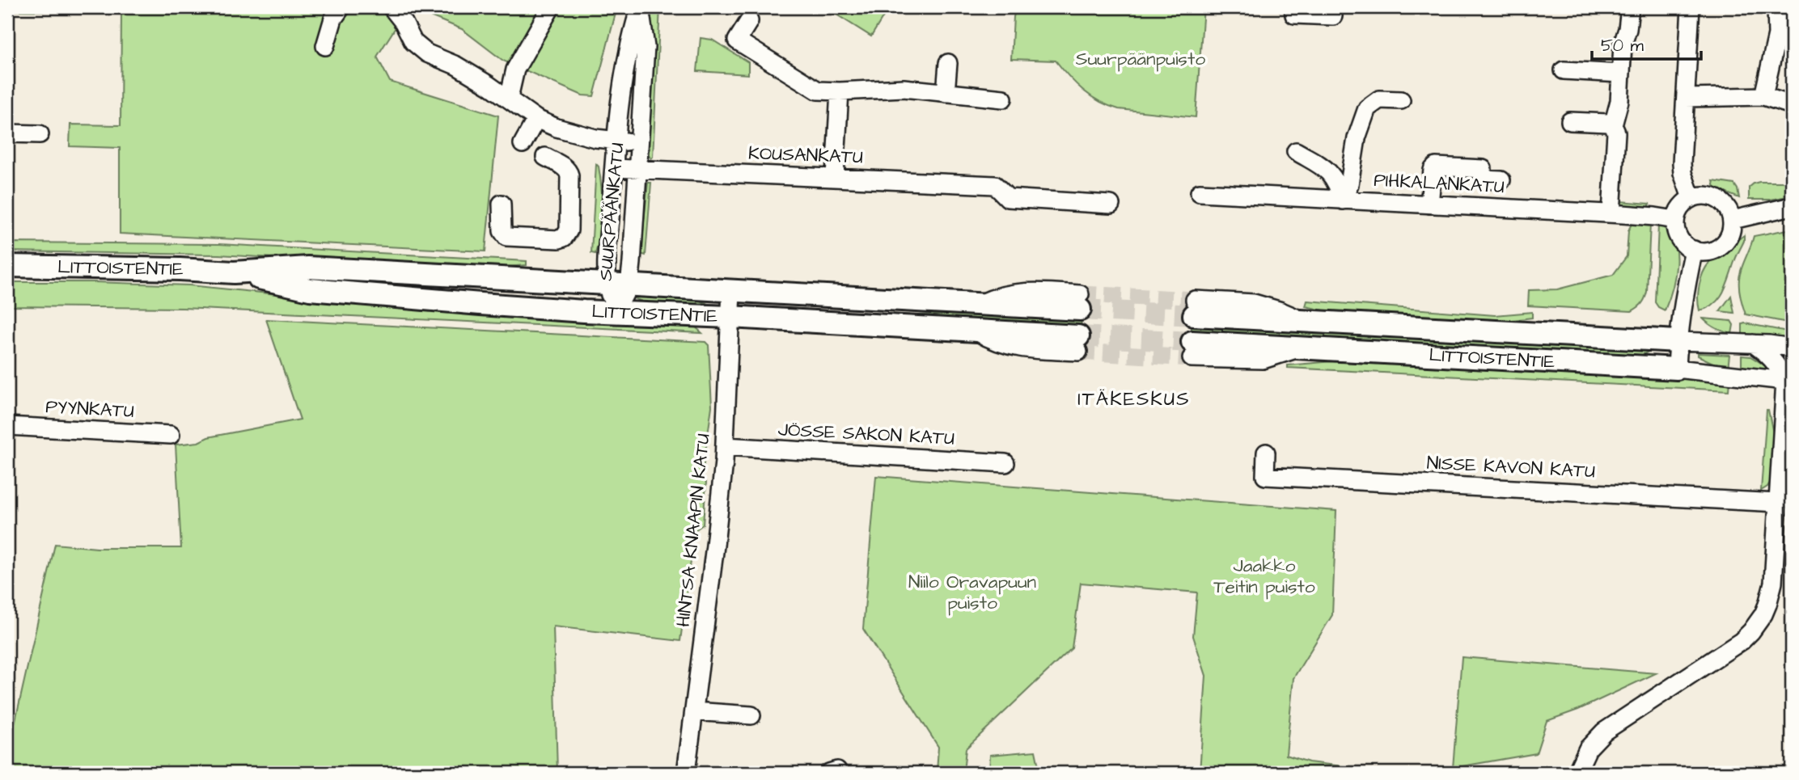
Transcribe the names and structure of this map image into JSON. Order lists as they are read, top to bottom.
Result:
{
  "streets": {
    "main road": ["LITTOISTENTIE"],
    "street": [
      "KOUSANKATU",
      "PIHKALANKATU",
      "SUURPÄÄNKATU",
      "PYYNKATU",
      "JÖSSE SAKON KATU",
      "NISSE KAVON KATU",
      "HINTSA KNAAPIN KATU"
    ]
  },
  "crossings": [
    ["KOUSANKATU", "SUURPÄÄNKATU"],
    ["SUURPÄÄNKATU", "LITTOISTENTIE"],
    ["LITTOISTENTIE", "HINTSA KNAAPIN KATU"],
    ["JÖSSE SAKON KATU", "HINTSA KNAAPIN KATU"]
  ],
  "districts": ["ITÄKESKUS"],
  "parks": ["Suurpäänpuisto", "Jaakko Teitin puisto", "Niilo Oravapuun puisto"],
  "scale_bar": "50 m"
}
